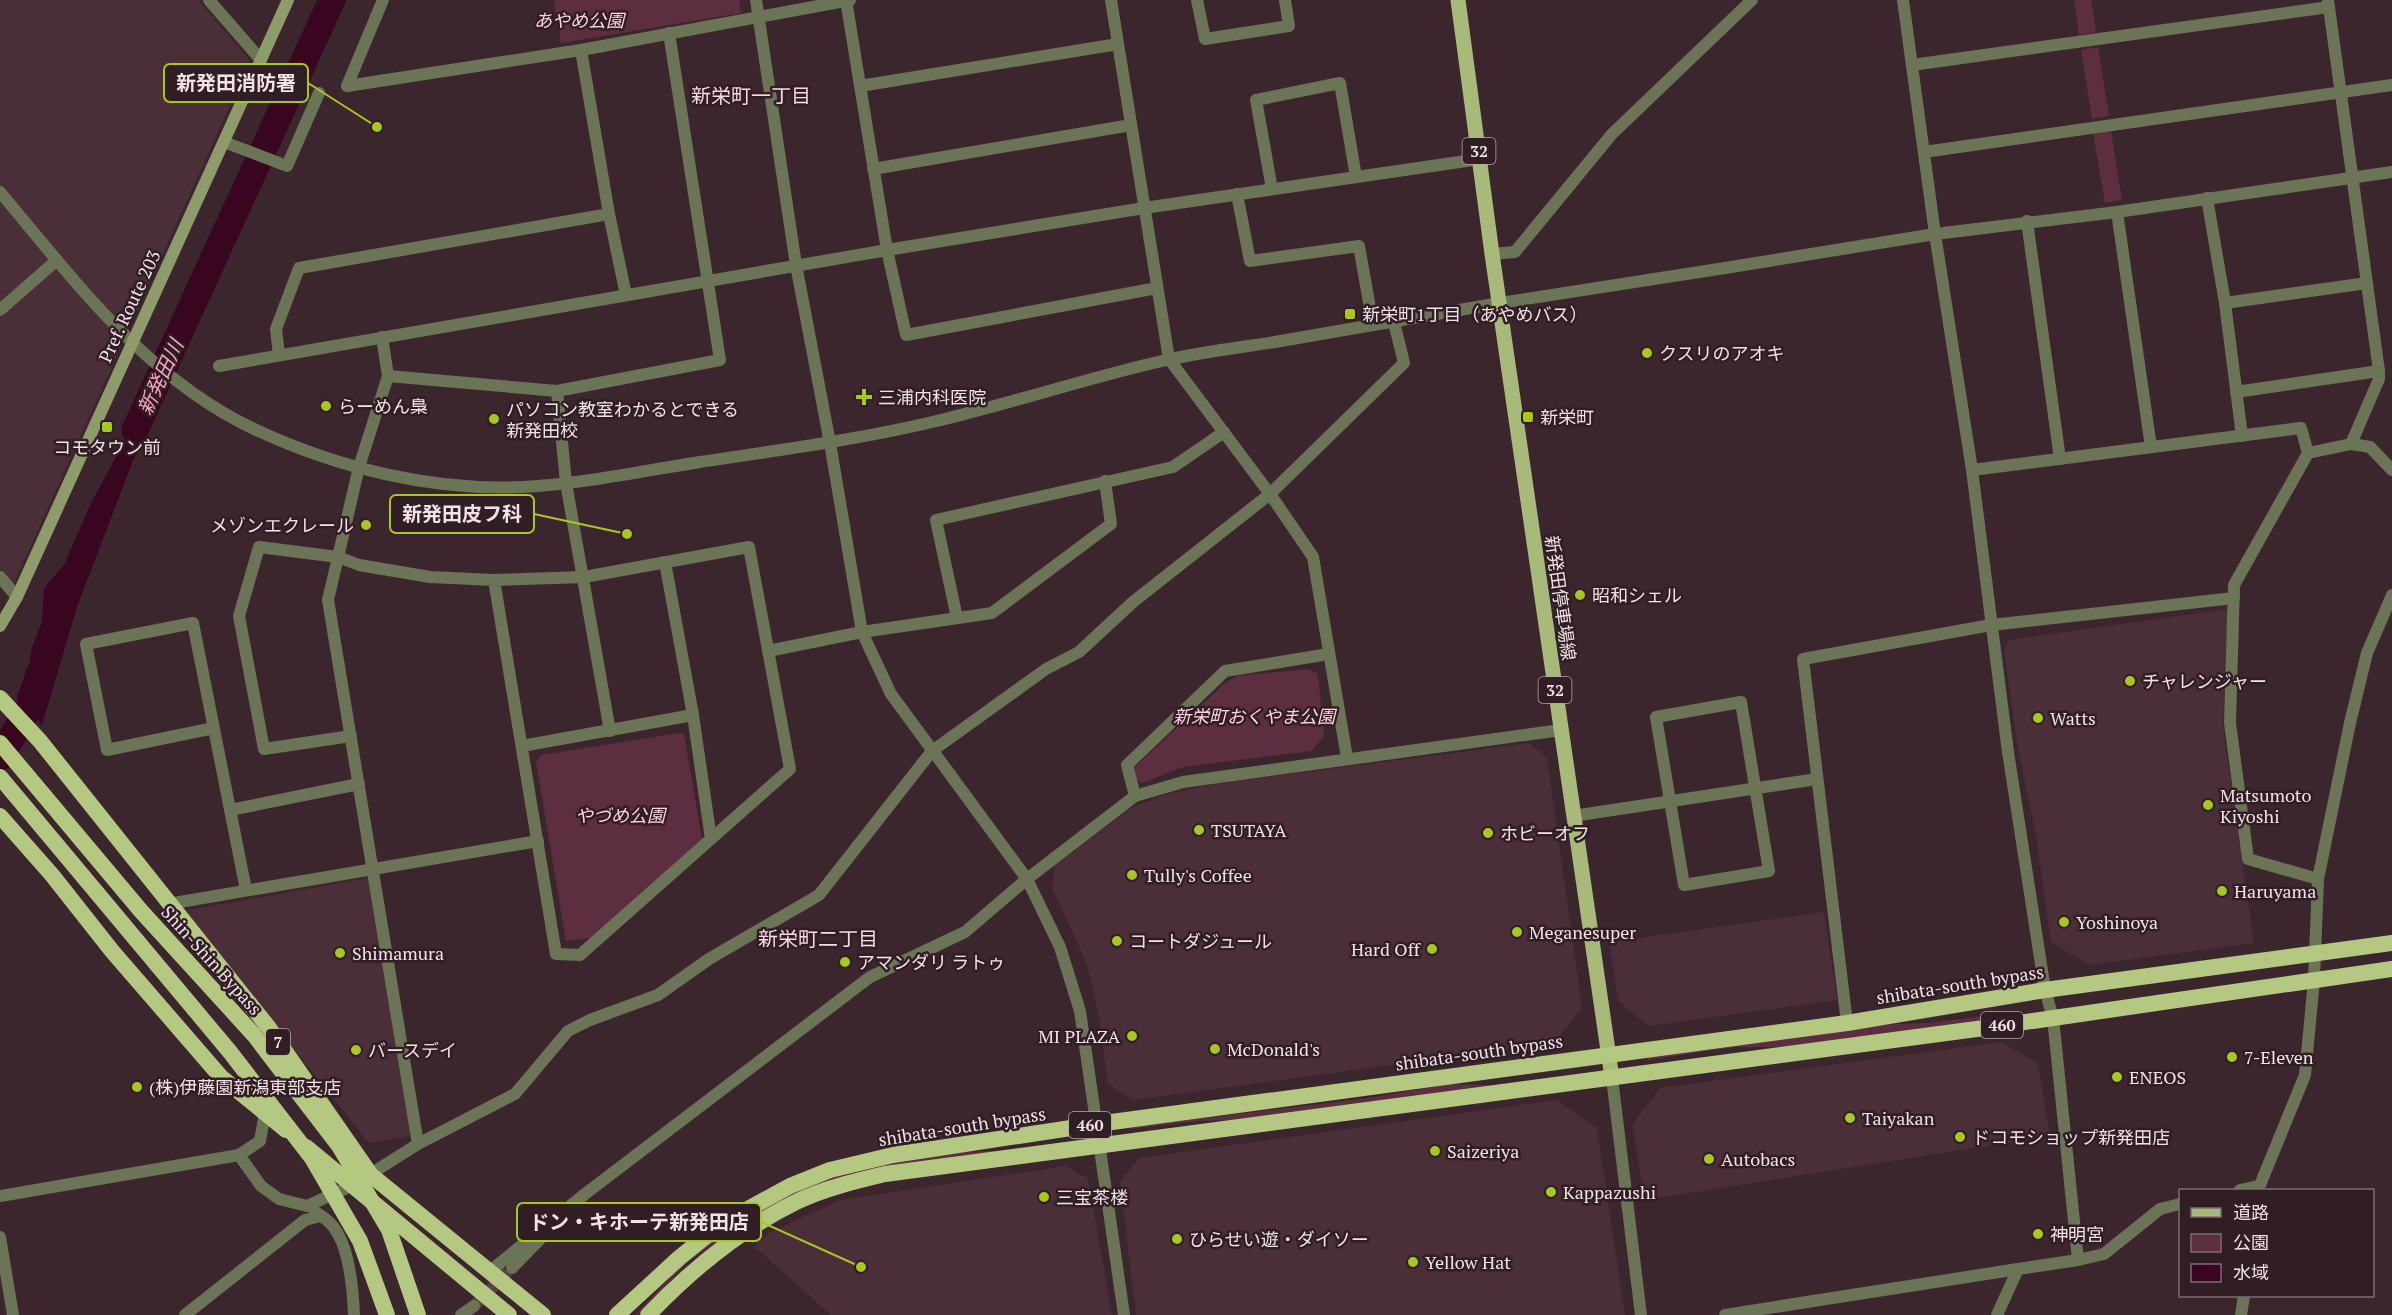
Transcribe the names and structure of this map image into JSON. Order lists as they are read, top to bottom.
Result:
{
  "streets": {
    "highway": [
      "Shin-Shin Bypass",
      "shibata-south bypass",
      "460",
      "7"
    ],
    "main road": ["32", "Pref. Route 203", "新発田停車場線"]
  },
  "crossings": [
    ["32", "新発田停車場線"],
    ["新発田停車場線", "shibata-south bypass"]
  ],
  "districts": ["新栄町一丁目", "新栄町二丁目"],
  "water": ["新発田川"],
  "parks": ["あやめ公園", "新栄町おくやま公園", "やづめ公園"],
  "places": {
    "other": [
      "新発田消防署",
      "クスリのアオキ",
      "らーめん梟",
      "パソコン教室わかるとできる 新発田校",
      "メゾンエクレール",
      "新発田皮フ科",
      "昭和シェル",
      "チャレンジャー",
      "Watts",
      "Matsumoto Kiyoshi",
      "TSUTAYA",
      "ホビーオフ",
      "Tully's Coffee",
      "Haruyama",
      "Yoshinoya",
      "Meganesuper",
      "コートダジュール",
      "Hard Off",
      "Shimamura",
      "アマンダリ ラトゥ",
      "MI PLAZA",
      "McDonald's",
      "バースデイ",
      "7-Eleven",
      "ENEOS",
      "(株)伊藤園新潟東部支店",
      "Taiyakan",
      "ドコモショップ新発田店",
      "Saizeriya",
      "Autobacs",
      "Kappazushi",
      "三宝茶楼",
      "神明宮",
      "ひらせい遊・ダイソー",
      "Yellow Hat",
      "ドン・キホーテ新発田店"
    ],
    "transit": ["新栄町1丁目（あやめバス）", "新栄町", "コモタウン前"],
    "health": ["三浦内科医院"]
  },
  "legend": ["道路", "公園", "水域"]
}
